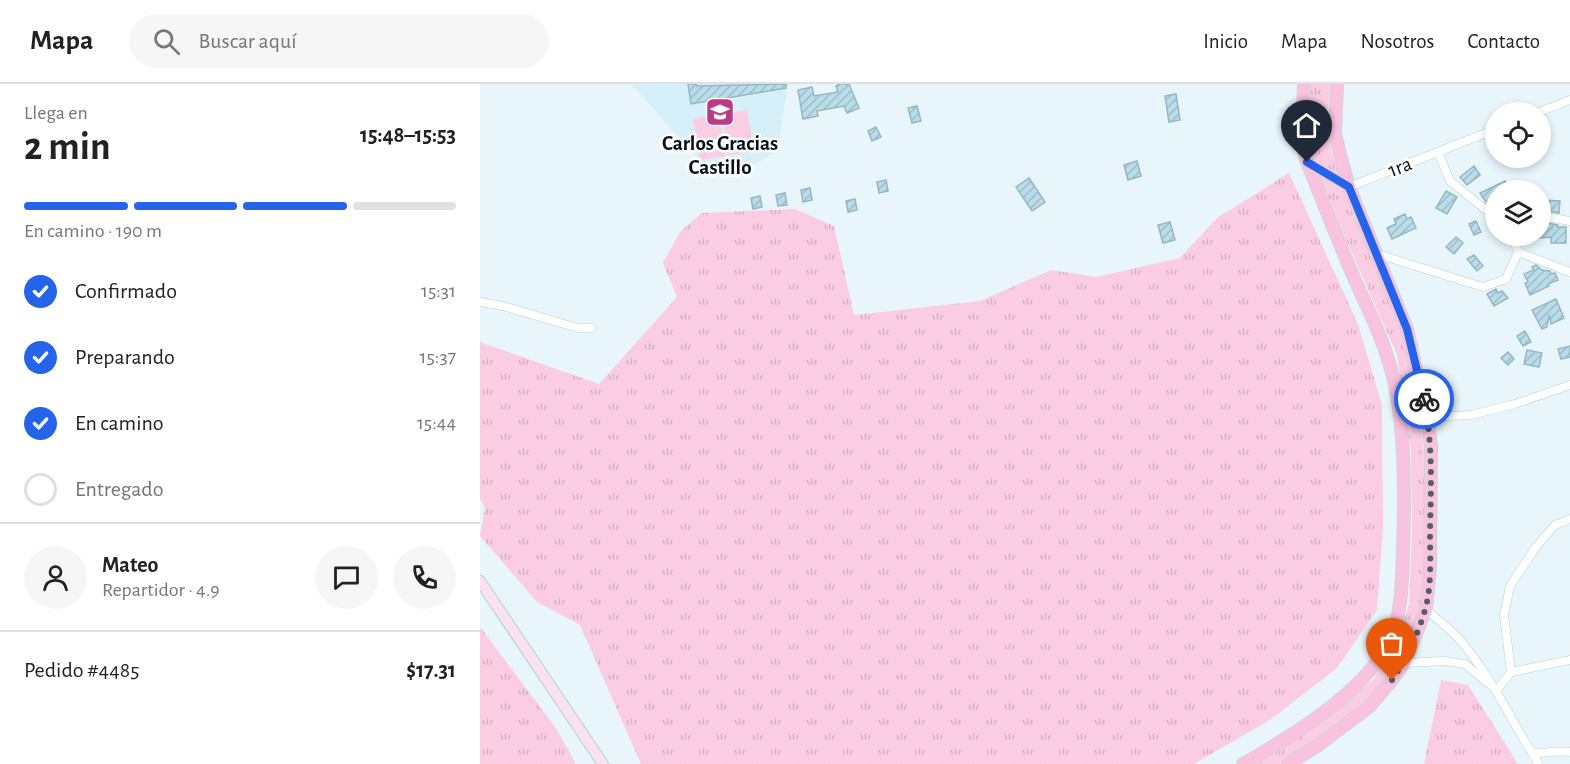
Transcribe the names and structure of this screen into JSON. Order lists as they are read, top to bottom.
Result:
{
  "streets": {
    "street": ["1ra"]
  },
  "places": {
    "school or university": ["Carlos Gracias Castillo"]
  },
  "page": {
    "header": "Mapa",
    "search": "Buscar aquí",
    "nav": [
      "Inicio",
      "Mapa",
      "Nosotros",
      "Contacto"
    ],
    "heading": ["2 min", "Llega en", "15:48–15:53"],
    "panel": [
      "Mateo",
      "Repartidor · 4.9",
      "Pedido #4485",
      "$17.31"
    ],
    "bar": "En camino · 190 m",
    "list": [
      ["Confirmado", "15:31"],
      ["Preparando", "15:37"],
      ["En camino", "15:44"],
      "Entregado"
    ]
  }
}
